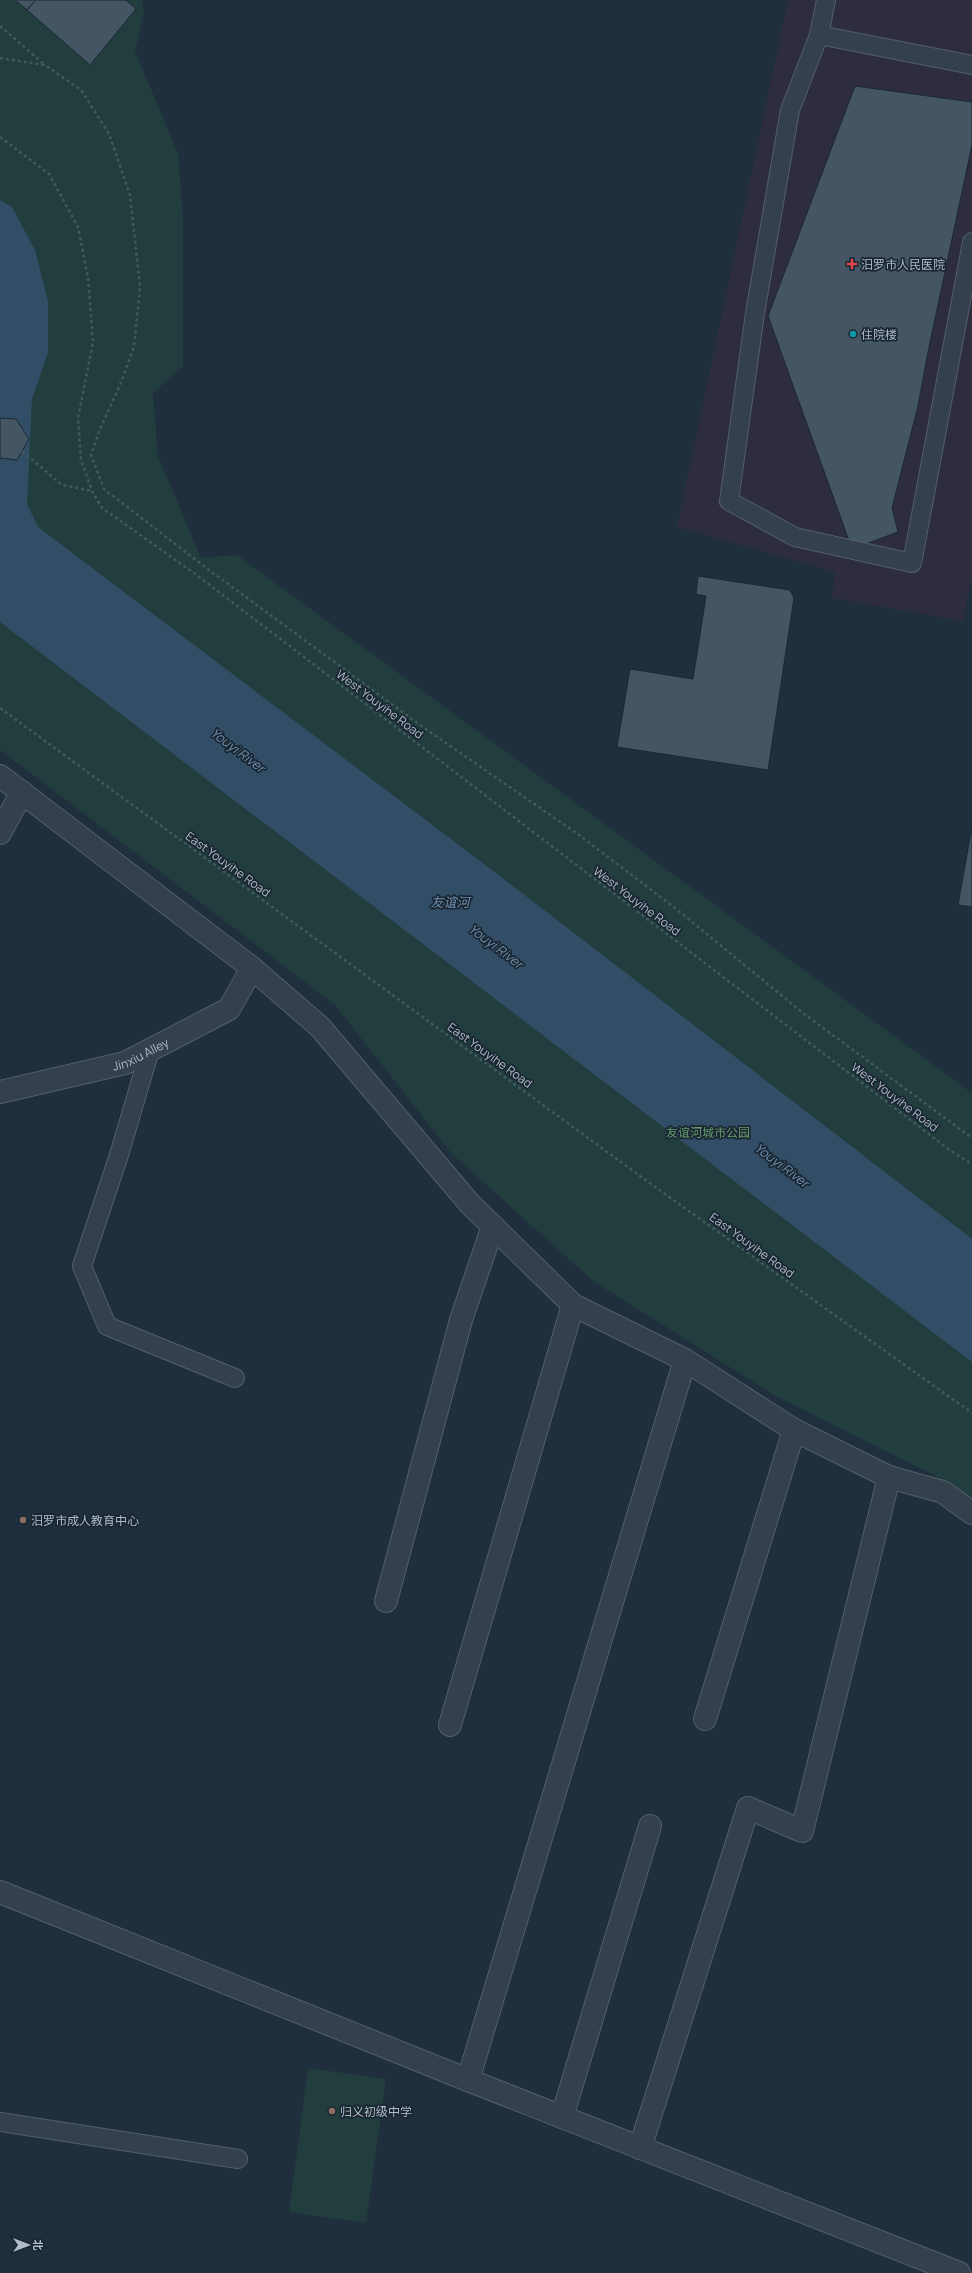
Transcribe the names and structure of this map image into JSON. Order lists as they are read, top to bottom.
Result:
{
  "streets": {
    "street": ["Jinxiu Alley"],
    "path": ["West Youyihe Road", "East Youyihe Road"]
  },
  "water": ["Youyi River", "友谊河"],
  "parks": ["友谊河城市公园"],
  "places": {
    "health": ["汨罗市人民医院"],
    "other": ["住院楼", "汨罗市成人教育中心", "归义初级中学"]
  },
  "north": "right"
}
